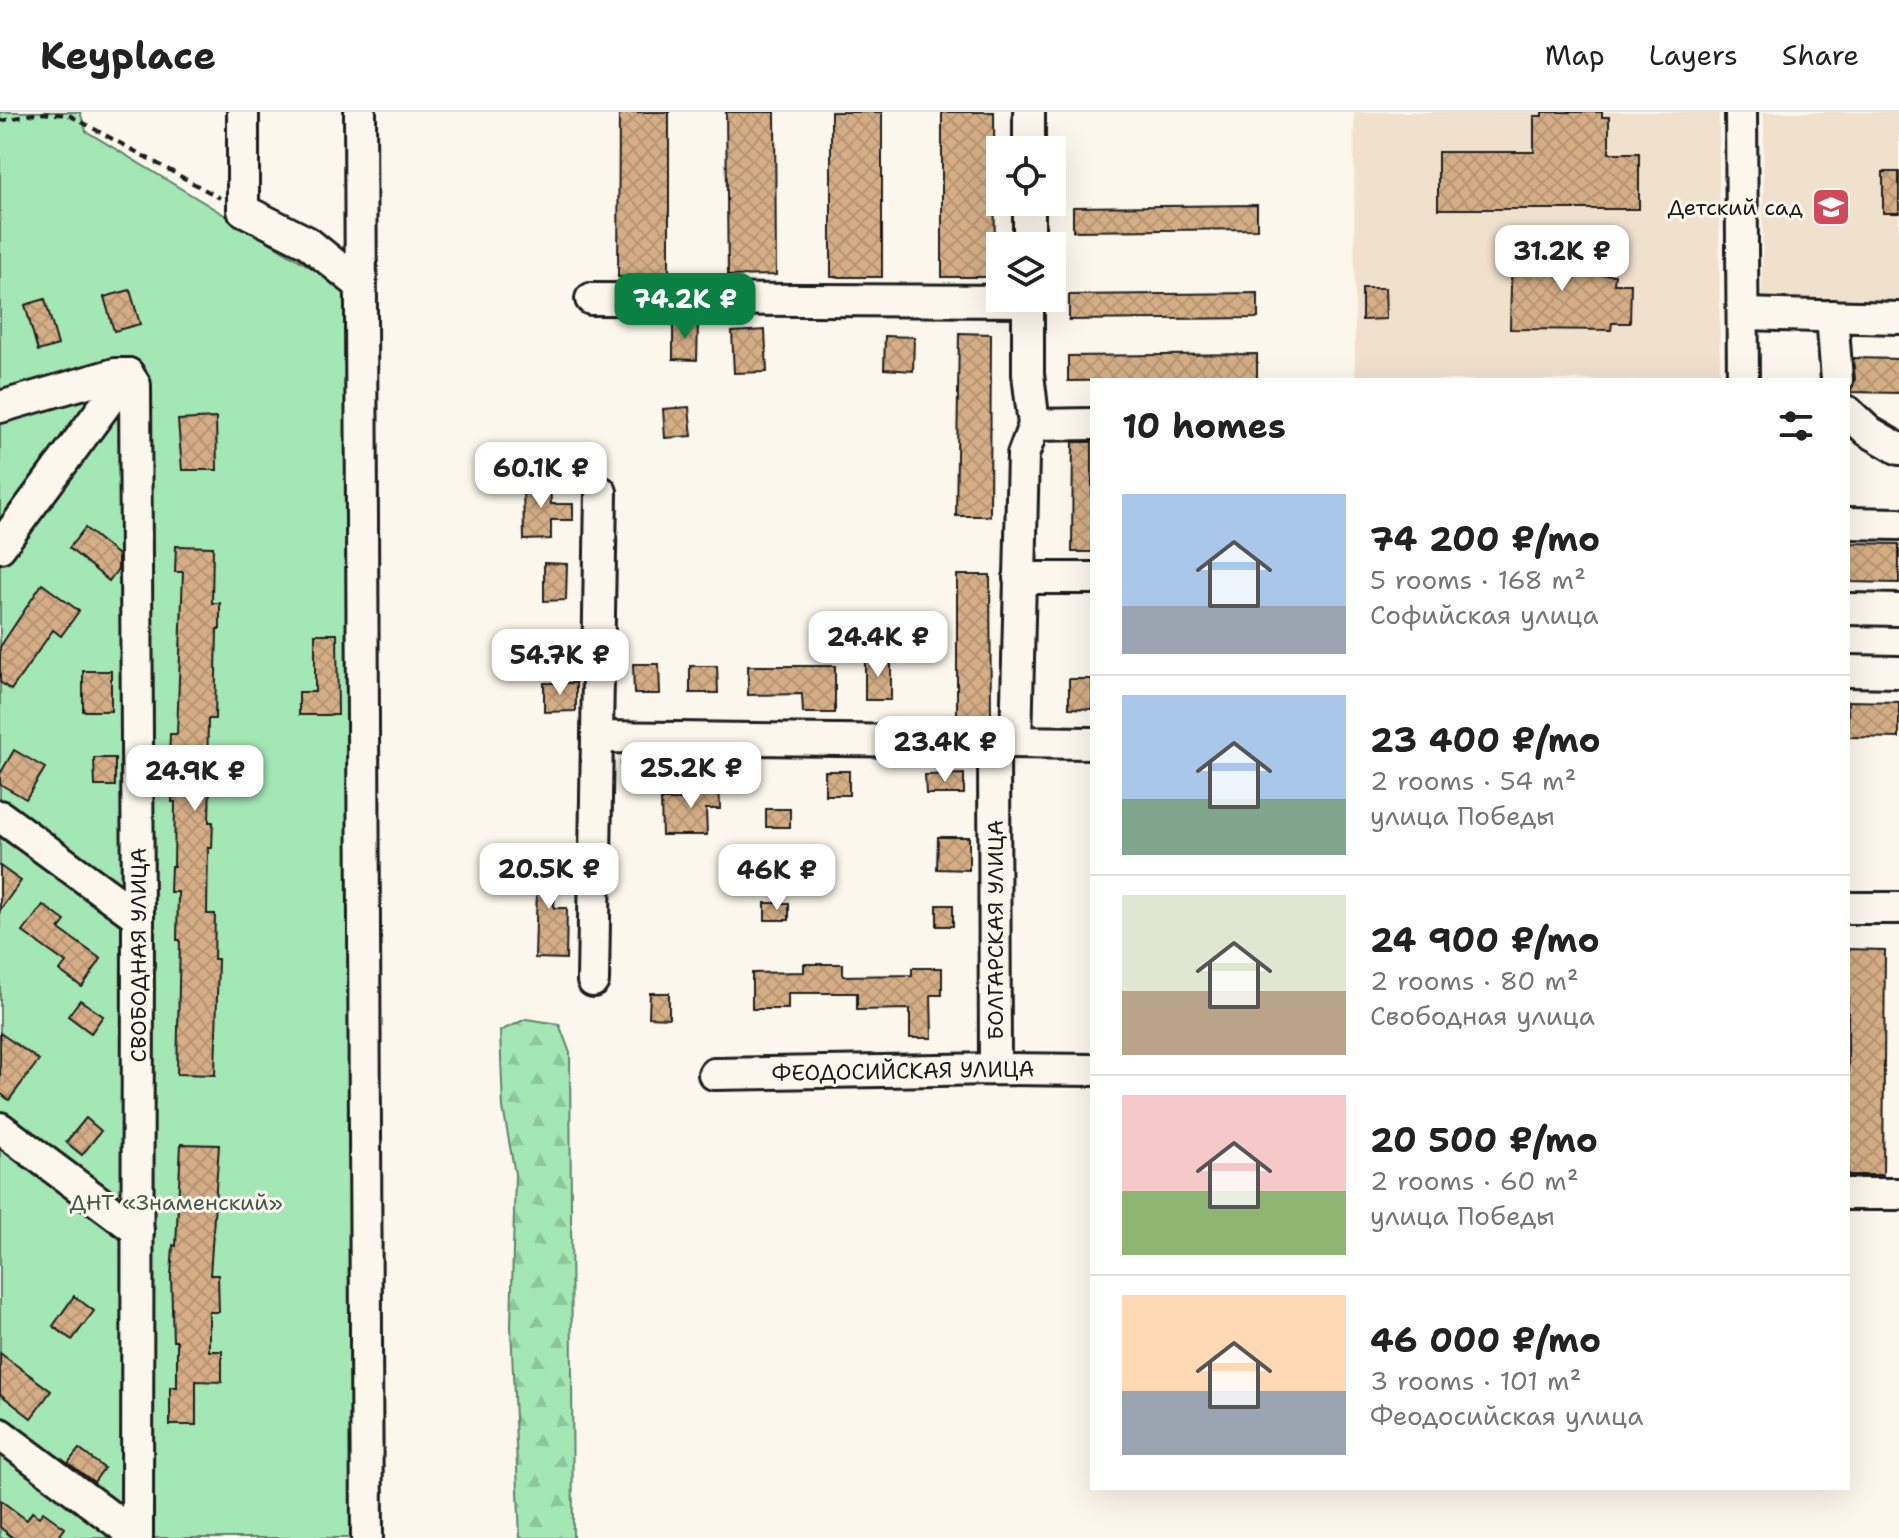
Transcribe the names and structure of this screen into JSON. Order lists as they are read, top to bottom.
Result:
{
  "streets": {
    "street": ["БОЛГАРСКАЯ УЛИЦА", "СВОБОДНАЯ УЛИЦА", "ФЕОДОСИЙСКАЯ УЛИЦА"]
  },
  "crossings": [
    ["БОЛГАРСКАЯ УЛИЦА", "ФЕОДОСИЙСКАЯ УЛИЦА"]
  ],
  "parks": ["ДНТ «Знаменский»"],
  "places": {
    "school or university": ["Детский сад"]
  },
  "page": {
    "header": "Keyplace",
    "nav": ["Map", "Layers", "Share"],
    "price": [
      "31.2K ₽",
      "74.2K ₽",
      "60.1K ₽",
      "24.4K ₽",
      "54.7K ₽",
      "23.4K ₽",
      "25.2K ₽",
      "24.9K ₽",
      "20.5K ₽",
      "46K ₽"
    ],
    "heading": "10 homes",
    "list": [
      {
        "name": "74 200 ₽/mo",
        "note": "5 rooms · 168 m² · Софийская улица"
      },
      {
        "name": "23 400 ₽/mo",
        "note": "2 rooms · 54 m² · улица Победы"
      },
      {
        "name": "24 900 ₽/mo",
        "note": "2 rooms · 80 m² · Свободная улица"
      },
      {
        "name": "20 500 ₽/mo",
        "note": "2 rooms · 60 m² · улица Победы"
      },
      {
        "name": "46 000 ₽/mo",
        "note": "3 rooms · 101 m² · Феодосийская улица"
      }
    ]
  }
}
